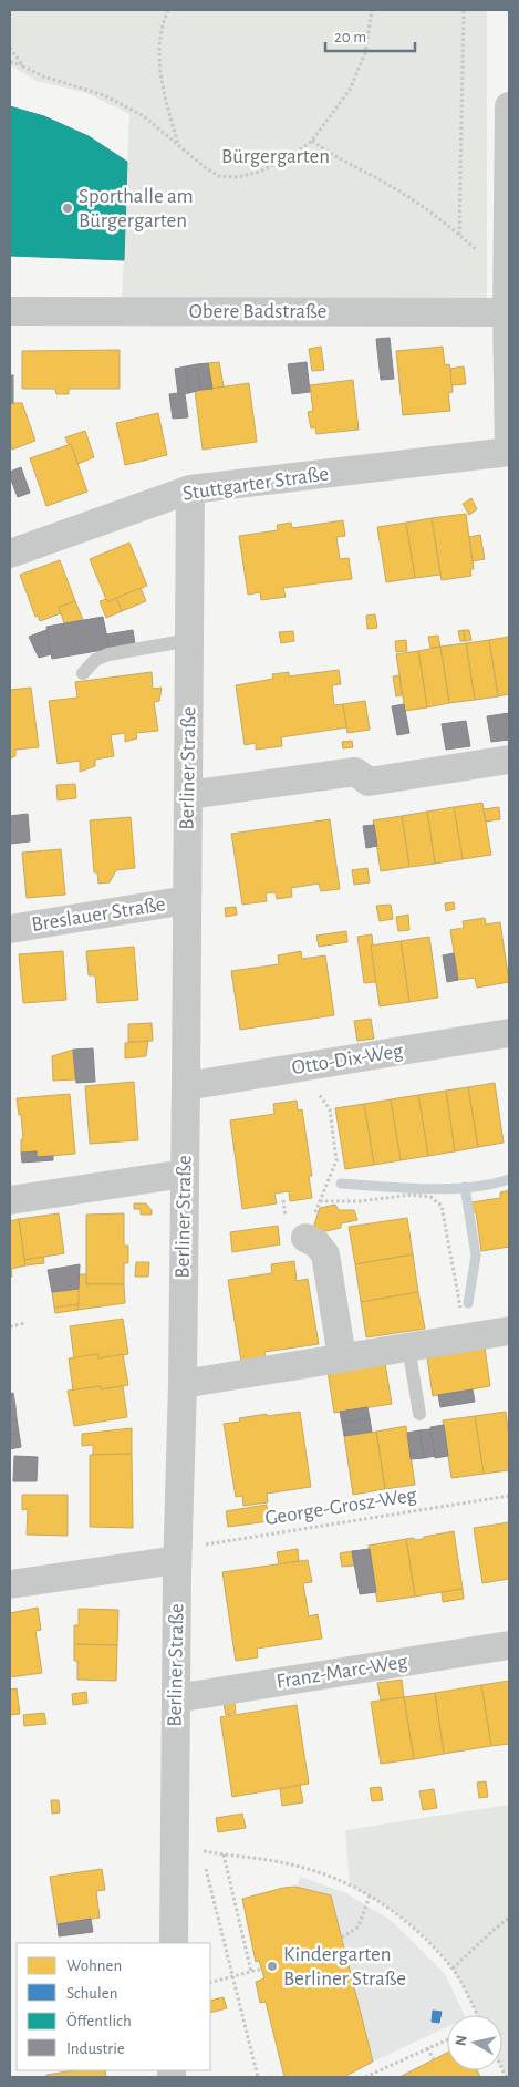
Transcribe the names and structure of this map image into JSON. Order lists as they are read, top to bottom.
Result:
{
  "streets": {
    "street": [
      "Obere Badstraße",
      "Stuttgarter Straße",
      "Berliner Straße",
      "Breslauer Straße",
      "Otto-Dix-Weg",
      "Franz-Marc-Weg"
    ],
    "path": ["George-Grosz-Weg"]
  },
  "crossings": [
    ["Stuttgarter Straße", "Berliner Straße"],
    ["Berliner Straße", "Breslauer Straße"],
    ["Berliner Straße", "Otto-Dix-Weg"],
    ["Berliner Straße", "George-Grosz-Weg"],
    ["Berliner Straße", "Franz-Marc-Weg"]
  ],
  "parks": ["Bürgergarten"],
  "places": ["Sporthalle am Bürgergarten", "Kindergarten Berliner Straße"],
  "legend": [
    "Wohnen",
    "Schulen",
    "Öffentlich",
    "Industrie"
  ],
  "scale_bar": "20 m",
  "north": "left"
}
